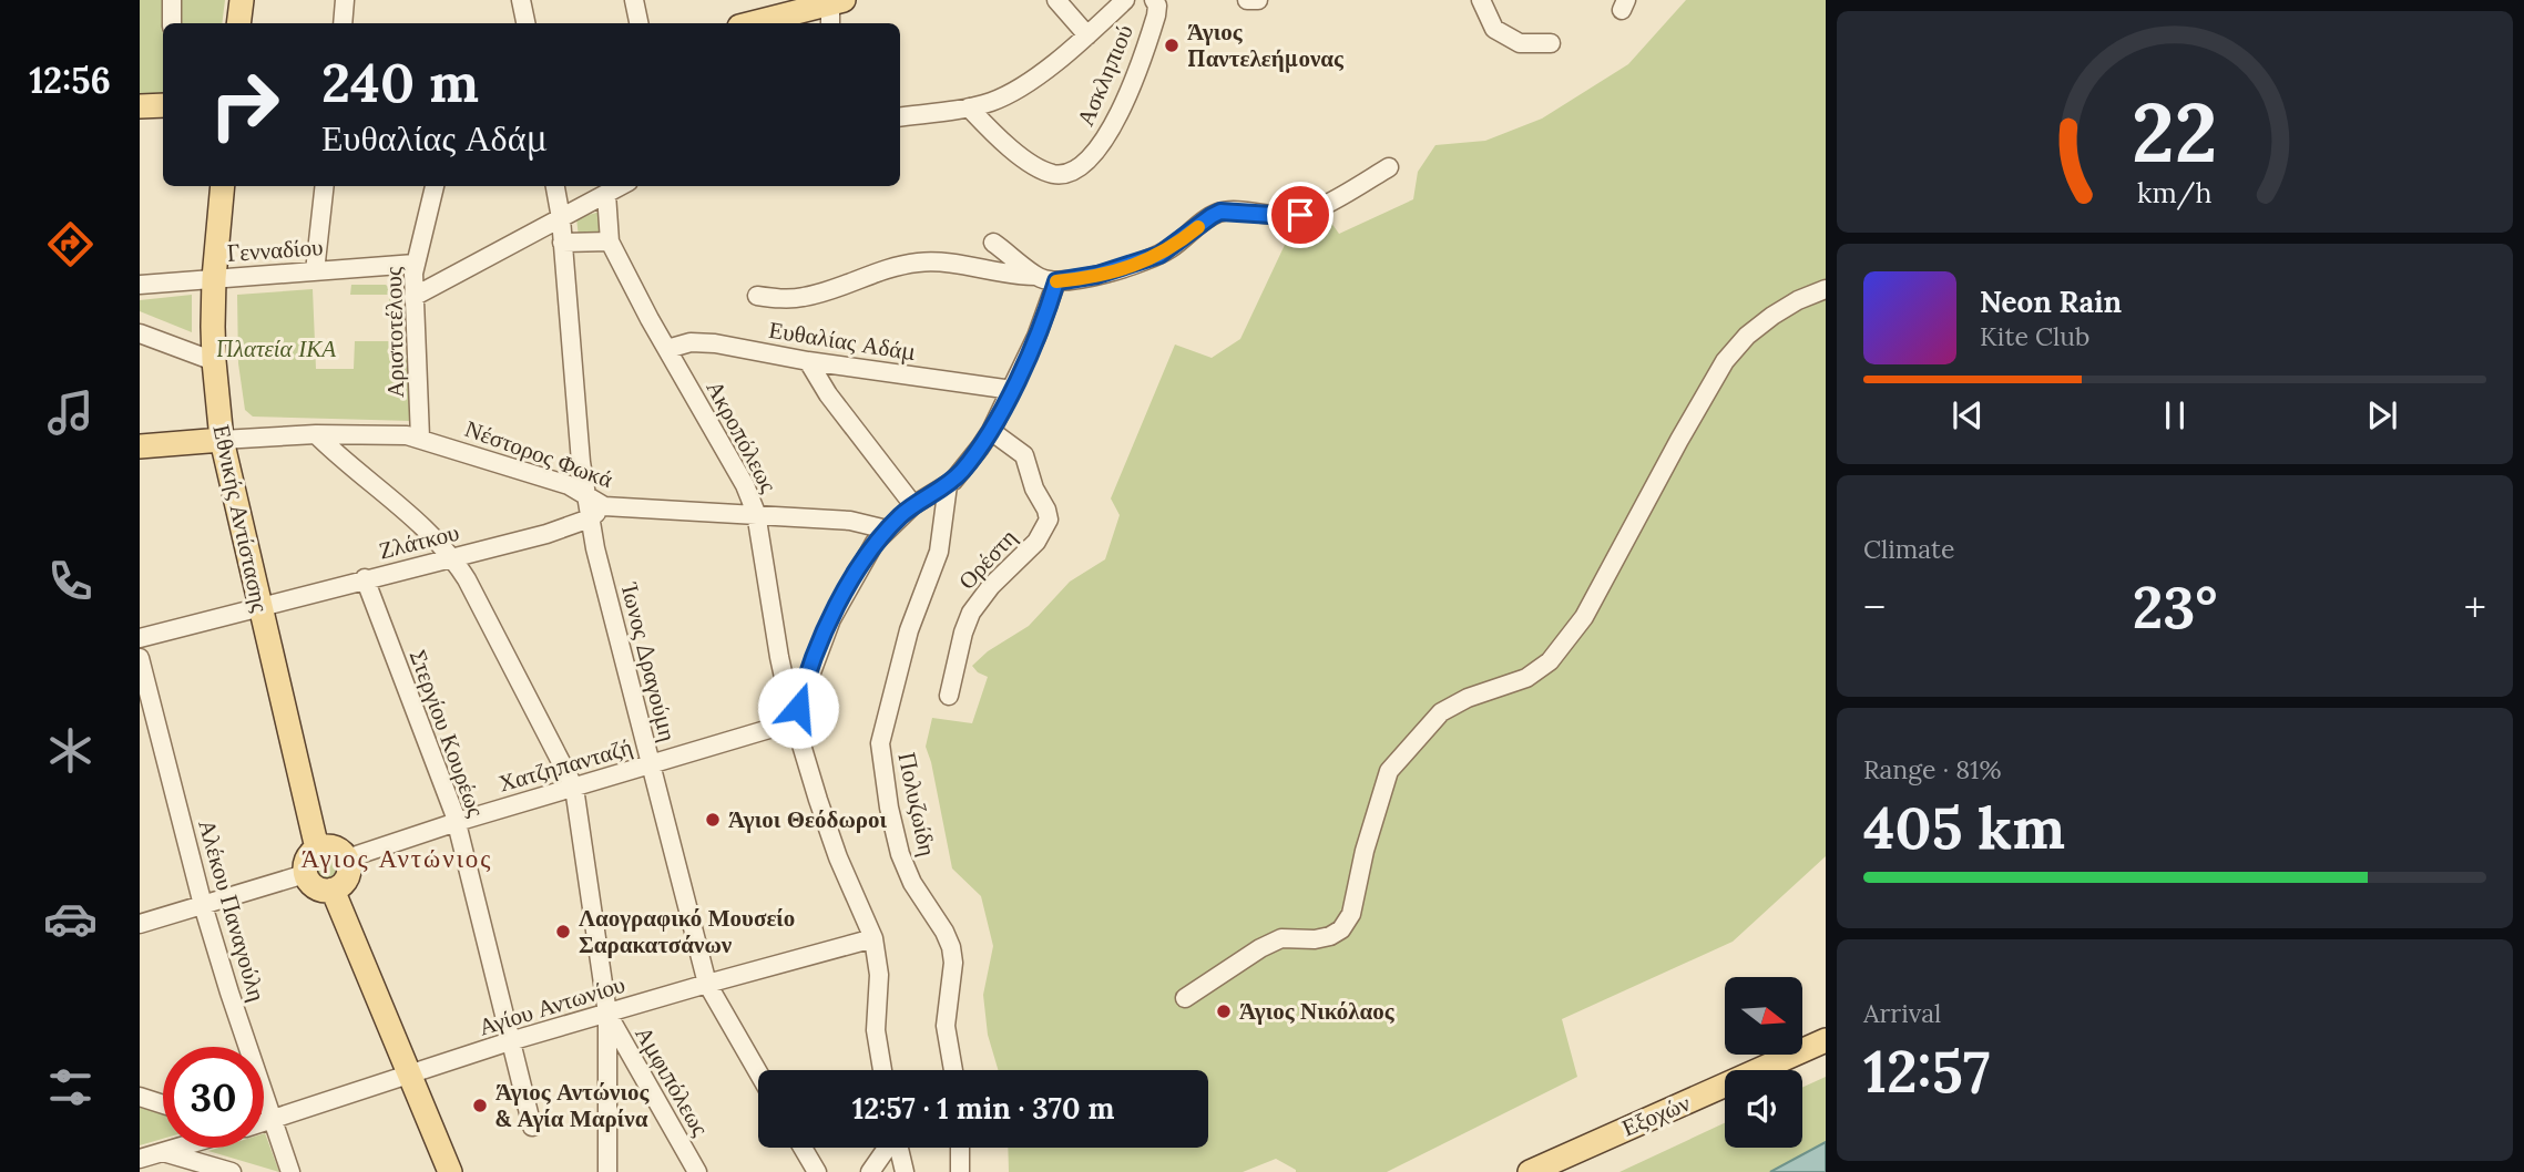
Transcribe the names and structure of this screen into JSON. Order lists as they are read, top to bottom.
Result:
{
  "streets": {
    "main road": ["Εθνικής Αντίστασης", "Εξοχών"],
    "street": [
      "Ασκληπιού",
      "Γενναδίου",
      "Αριστοτέλους",
      "Ευθαλίας Αδάμ",
      "Ακροπόλεως",
      "Νέστορος Φωκά",
      "Ζλάτκου",
      "Ορέστη",
      "Ίωνος Δραγούμη",
      "Στεργίου Κουρέως",
      "Χατζηπανταζή",
      "Πολυζωίδη",
      "Αλέκου Παναγούλη",
      "Αγίου Αντωνίου",
      "Αμφιπόλεως"
    ]
  },
  "crossings": [
    ["Γενναδίου", "Αριστοτέλους"],
    ["Γενναδίου", "Εθνικής Αντίστασης"],
    ["Αριστοτέλους", "Νέστορος Φωκά"],
    ["Ευθαλίας Αδάμ", "Ακροπόλεως"],
    ["Ακροπόλεως", "Νέστορος Φωκά"],
    ["Ακροπόλεως", "Χατζηπανταζή"],
    ["Ακροπόλεως", "Αγίου Αντωνίου"],
    ["Νέστορος Φωκά", "Εθνικής Αντίστασης"],
    ["Νέστορος Φωκά", "Ίωνος Δραγούμη"],
    ["Εθνικής Αντίστασης", "Ζλάτκου"],
    ["Εθνικής Αντίστασης", "Χατζηπανταζή"],
    ["Ζλάτκου", "Ίωνος Δραγούμη"],
    ["Ζλάτκου", "Στεργίου Κουρέως"],
    ["Ίωνος Δραγούμη", "Χατζηπανταζή"],
    ["Ίωνος Δραγούμη", "Αγίου Αντωνίου"],
    ["Στεργίου Κουρέως", "Χατζηπανταζή"],
    ["Στεργίου Κουρέως", "Αγίου Αντωνίου"],
    ["Αλέκου Παναγούλη", "Αγίου Αντωνίου"],
    ["Αγίου Αντωνίου", "Αμφιπόλεως"]
  ],
  "districts": ["Άγιος Αντώνιος"],
  "parks": ["Πλατεία ΙΚΑ"],
  "places": [
    "Άγιος Παντελεήμονας",
    "Άγιοι Θεόδωροι",
    "Λαογραφικό Μουσείο Σαρακατσάνων",
    "Άγιος Νικόλαος",
    "Άγιος Αντώνιος & Αγία Μαρίνα"
  ],
  "north": "right",
  "page": {
    "tabs": "12:56",
    "turn": ["240 m", "Ευθαλίας Αδάμ"],
    "song": ["Neon Rain", "Kite Club"],
    "tile": [
      "Climate",
      ["Range · 81%", "405 km"],
      ["Arrival", "12:57"]
    ],
    "heat": ["−", "23°", "+"],
    "limit": "30",
    "trip": "12:57 · 1 min · 370 m",
    "gauge": ["22", "km/h"]
  }
}
